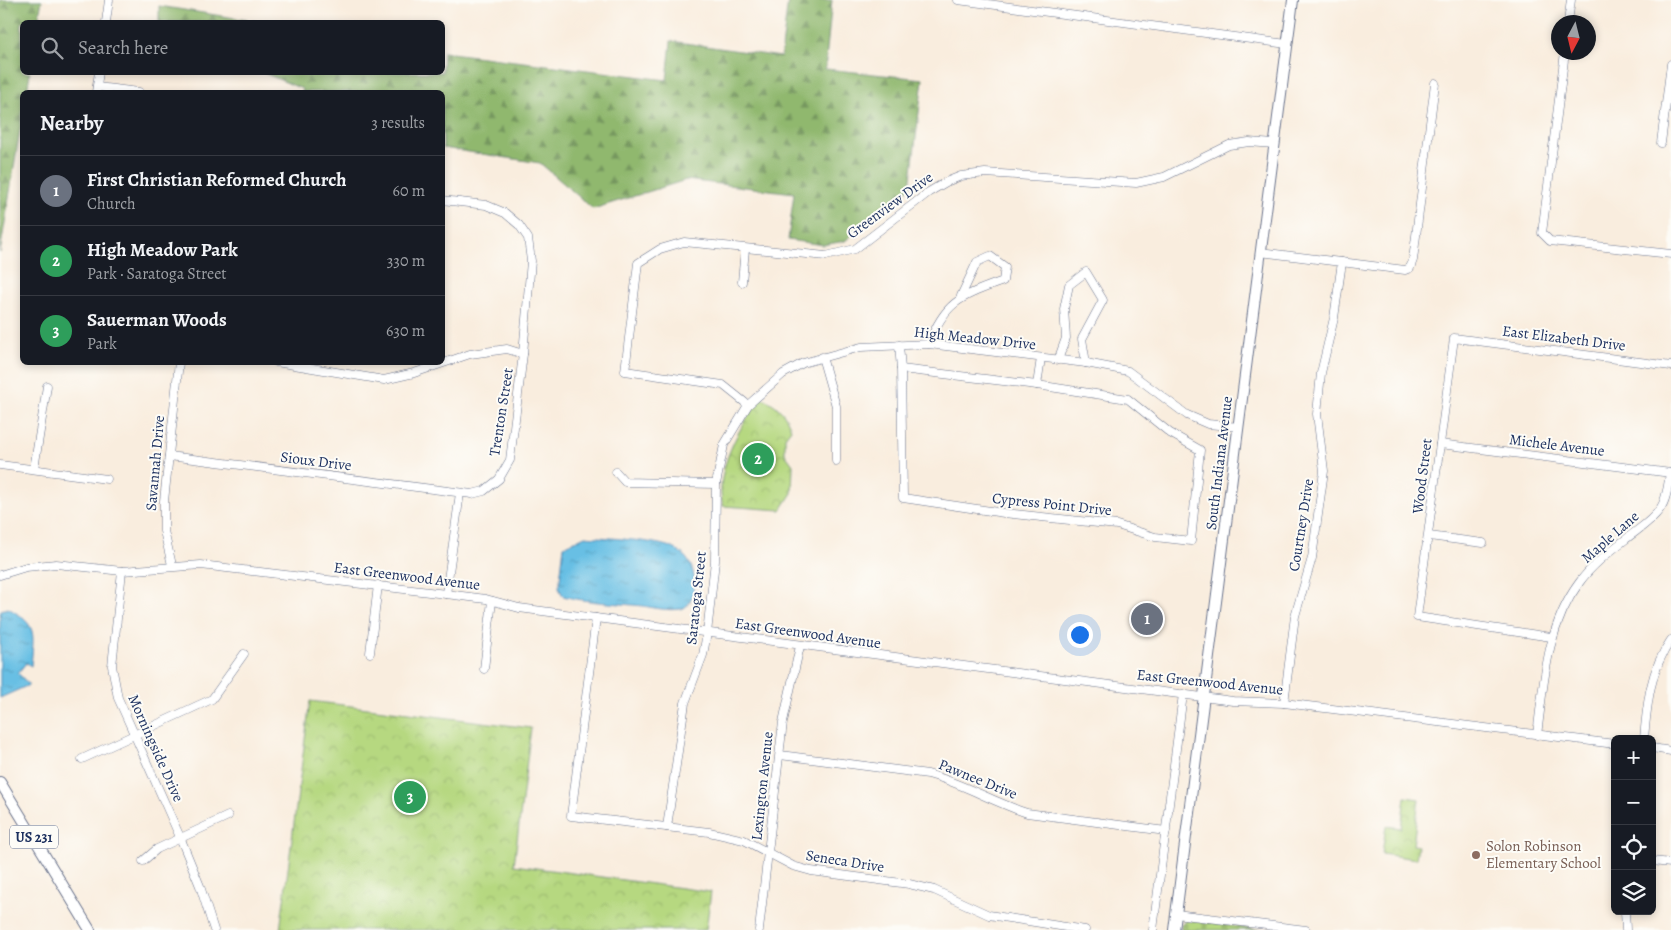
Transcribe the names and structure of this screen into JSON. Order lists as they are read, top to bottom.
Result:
{
  "streets": {
    "main road": ["South Indiana Avenue", "US 231"],
    "street": [
      "Greenview Drive",
      "High Meadow Drive",
      "East Elizabeth Drive",
      "Trenton Street",
      "Michele Avenue",
      "Sioux Drive",
      "Savannah Drive",
      "Wood Street",
      "Cypress Point Drive",
      "Courtney Drive",
      "Maple Lane",
      "East Greenwood Avenue",
      "Saratoga Street",
      "Morningside Drive",
      "Pawnee Drive",
      "Lexington Avenue",
      "Seneca Drive"
    ]
  },
  "crossings": [
    ["Greenview Drive", "High Meadow Drive"],
    ["Greenview Drive", "South Indiana Avenue"],
    ["Greenview Drive", "Saratoga Street"],
    ["High Meadow Drive", "South Indiana Avenue"],
    ["High Meadow Drive", "Saratoga Street"],
    ["East Elizabeth Drive", "Wood Street"],
    ["Trenton Street", "Sioux Drive"],
    ["Michele Avenue", "Wood Street"],
    ["Michele Avenue", "Maple Lane"],
    ["Sioux Drive", "Savannah Drive"],
    ["Savannah Drive", "East Greenwood Avenue"],
    ["South Indiana Avenue", "East Greenwood Avenue"],
    ["Wood Street", "Maple Lane"],
    ["Courtney Drive", "East Greenwood Avenue"],
    ["Maple Lane", "East Greenwood Avenue"],
    ["East Greenwood Avenue", "Saratoga Street"],
    ["East Greenwood Avenue", "Morningside Drive"],
    ["East Greenwood Avenue", "Lexington Avenue"],
    ["East Greenwood Avenue", "Seneca Drive"],
    ["Saratoga Street", "Seneca Drive"],
    ["Pawnee Drive", "Lexington Avenue"],
    ["Lexington Avenue", "Seneca Drive"]
  ],
  "places": ["Solon Robinson Elementary School"],
  "north": "bottom",
  "page": {
    "search": "Search here",
    "heading": ["Nearby", "3 results"],
    "list": [
      {
        "mark": "1",
        "name": "First Christian Reformed Church",
        "note": "Church",
        "value": "60 m"
      },
      {
        "mark": "2",
        "name": "High Meadow Park",
        "note": "Park · Saratoga Street",
        "value": "330 m"
      },
      {
        "mark": "3",
        "name": "Sauerman Woods",
        "note": "Park",
        "value": "630 m"
      }
    ],
    "pins": ["2", "1", "3"],
    "map_buttons": ["+", "−"]
  }
}
